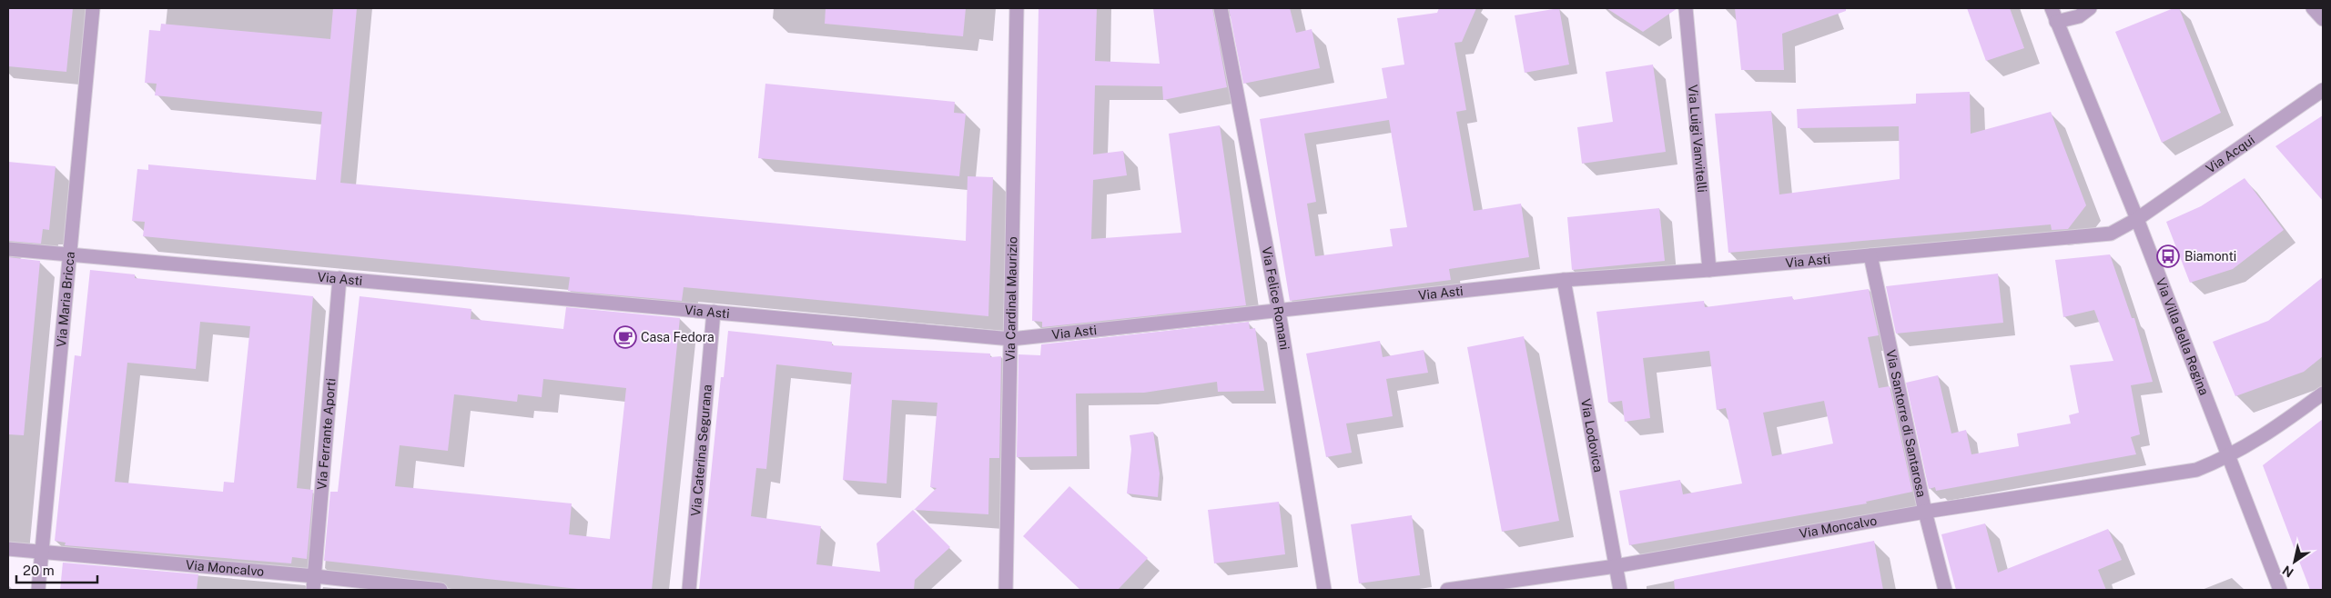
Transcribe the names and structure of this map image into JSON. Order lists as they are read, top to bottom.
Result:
{
  "streets": {
    "street": [
      "Via Luigi Vanvitelli",
      "Via Acqui",
      "Via Asti",
      "Via Felice Romani",
      "Via Maria Bricca",
      "Via Cardinal Maurizio",
      "Via Villa della Regina",
      "Via Santorre di Santarosa",
      "Via Ferrante Aporti",
      "Via Lodovica",
      "Via Caterina Segurana",
      "Via Moncalvo"
    ]
  },
  "crossings": [
    ["Via Luigi Vanvitelli", "Via Asti"],
    ["Via Acqui", "Via Asti"],
    ["Via Acqui", "Via Villa della Regina"],
    ["Via Asti", "Via Felice Romani"],
    ["Via Asti", "Via Maria Bricca"],
    ["Via Asti", "Via Cardinal Maurizio"],
    ["Via Asti", "Via Villa della Regina"],
    ["Via Asti", "Via Santorre di Santarosa"],
    ["Via Asti", "Via Ferrante Aporti"],
    ["Via Asti", "Via Lodovica"],
    ["Via Asti", "Via Caterina Segurana"],
    ["Via Maria Bricca", "Via Moncalvo"],
    ["Via Villa della Regina", "Via Moncalvo"],
    ["Via Santorre di Santarosa", "Via Moncalvo"],
    ["Via Ferrante Aporti", "Via Moncalvo"],
    ["Via Lodovica", "Via Moncalvo"]
  ],
  "places": {
    "bus stop": ["Biamonti"],
    "cafe": ["Casa Fedora"]
  },
  "scale_bar": "20 m",
  "north": "bottom left"
}
